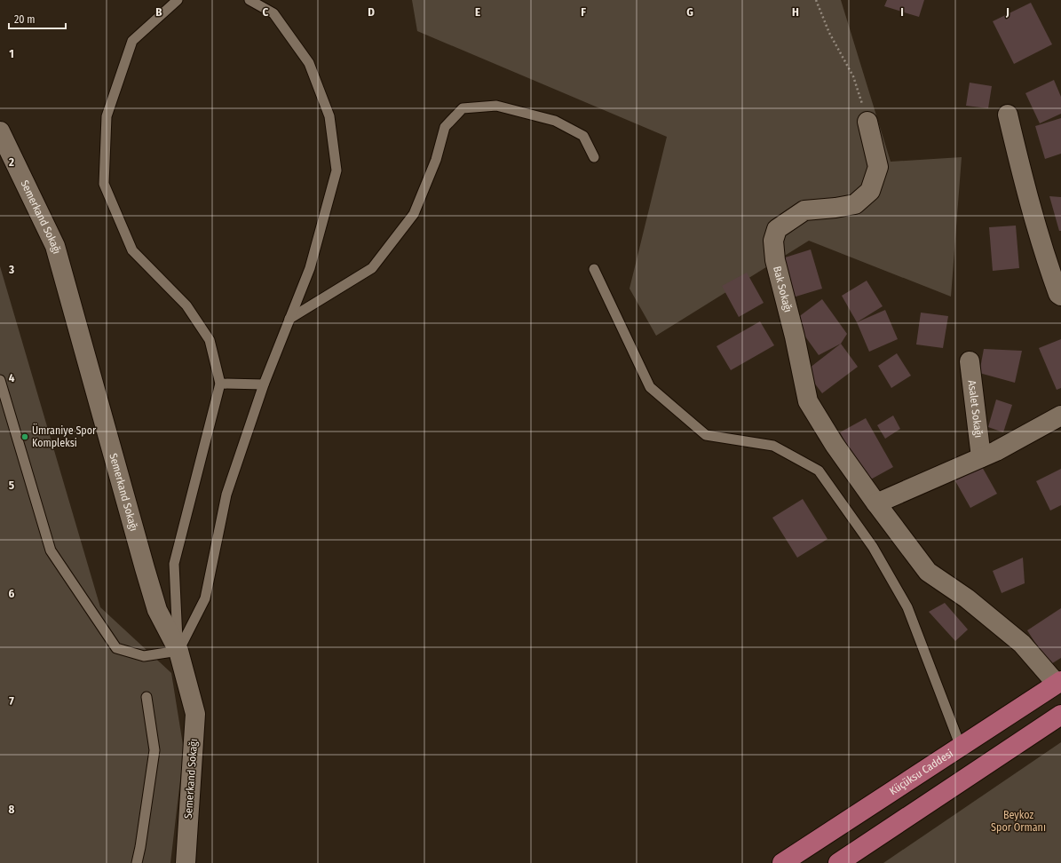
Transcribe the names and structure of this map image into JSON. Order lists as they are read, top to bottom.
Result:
{
  "streets": {
    "main road": ["Küçüksu Caddesi"],
    "street": ["Semerkand Sokağı", "Bak Sokağı", "Asalet Sokağı"]
  },
  "crossings": [
    ["Bak Sokağı", "Küçüksu Caddesi"]
  ],
  "parks": ["Beykoz Spor Ormanı"],
  "places": ["Ümraniye Spor Kompleksi"],
  "scale_bar": "20 m",
  "grid": {
    "columns": [
      "B",
      "C",
      "D",
      "E",
      "F",
      "G",
      "H",
      "I",
      "J"
    ],
    "rows": [
      "1",
      "2",
      "3",
      "4",
      "5",
      "6",
      "7",
      "8"
    ]
  }
}
